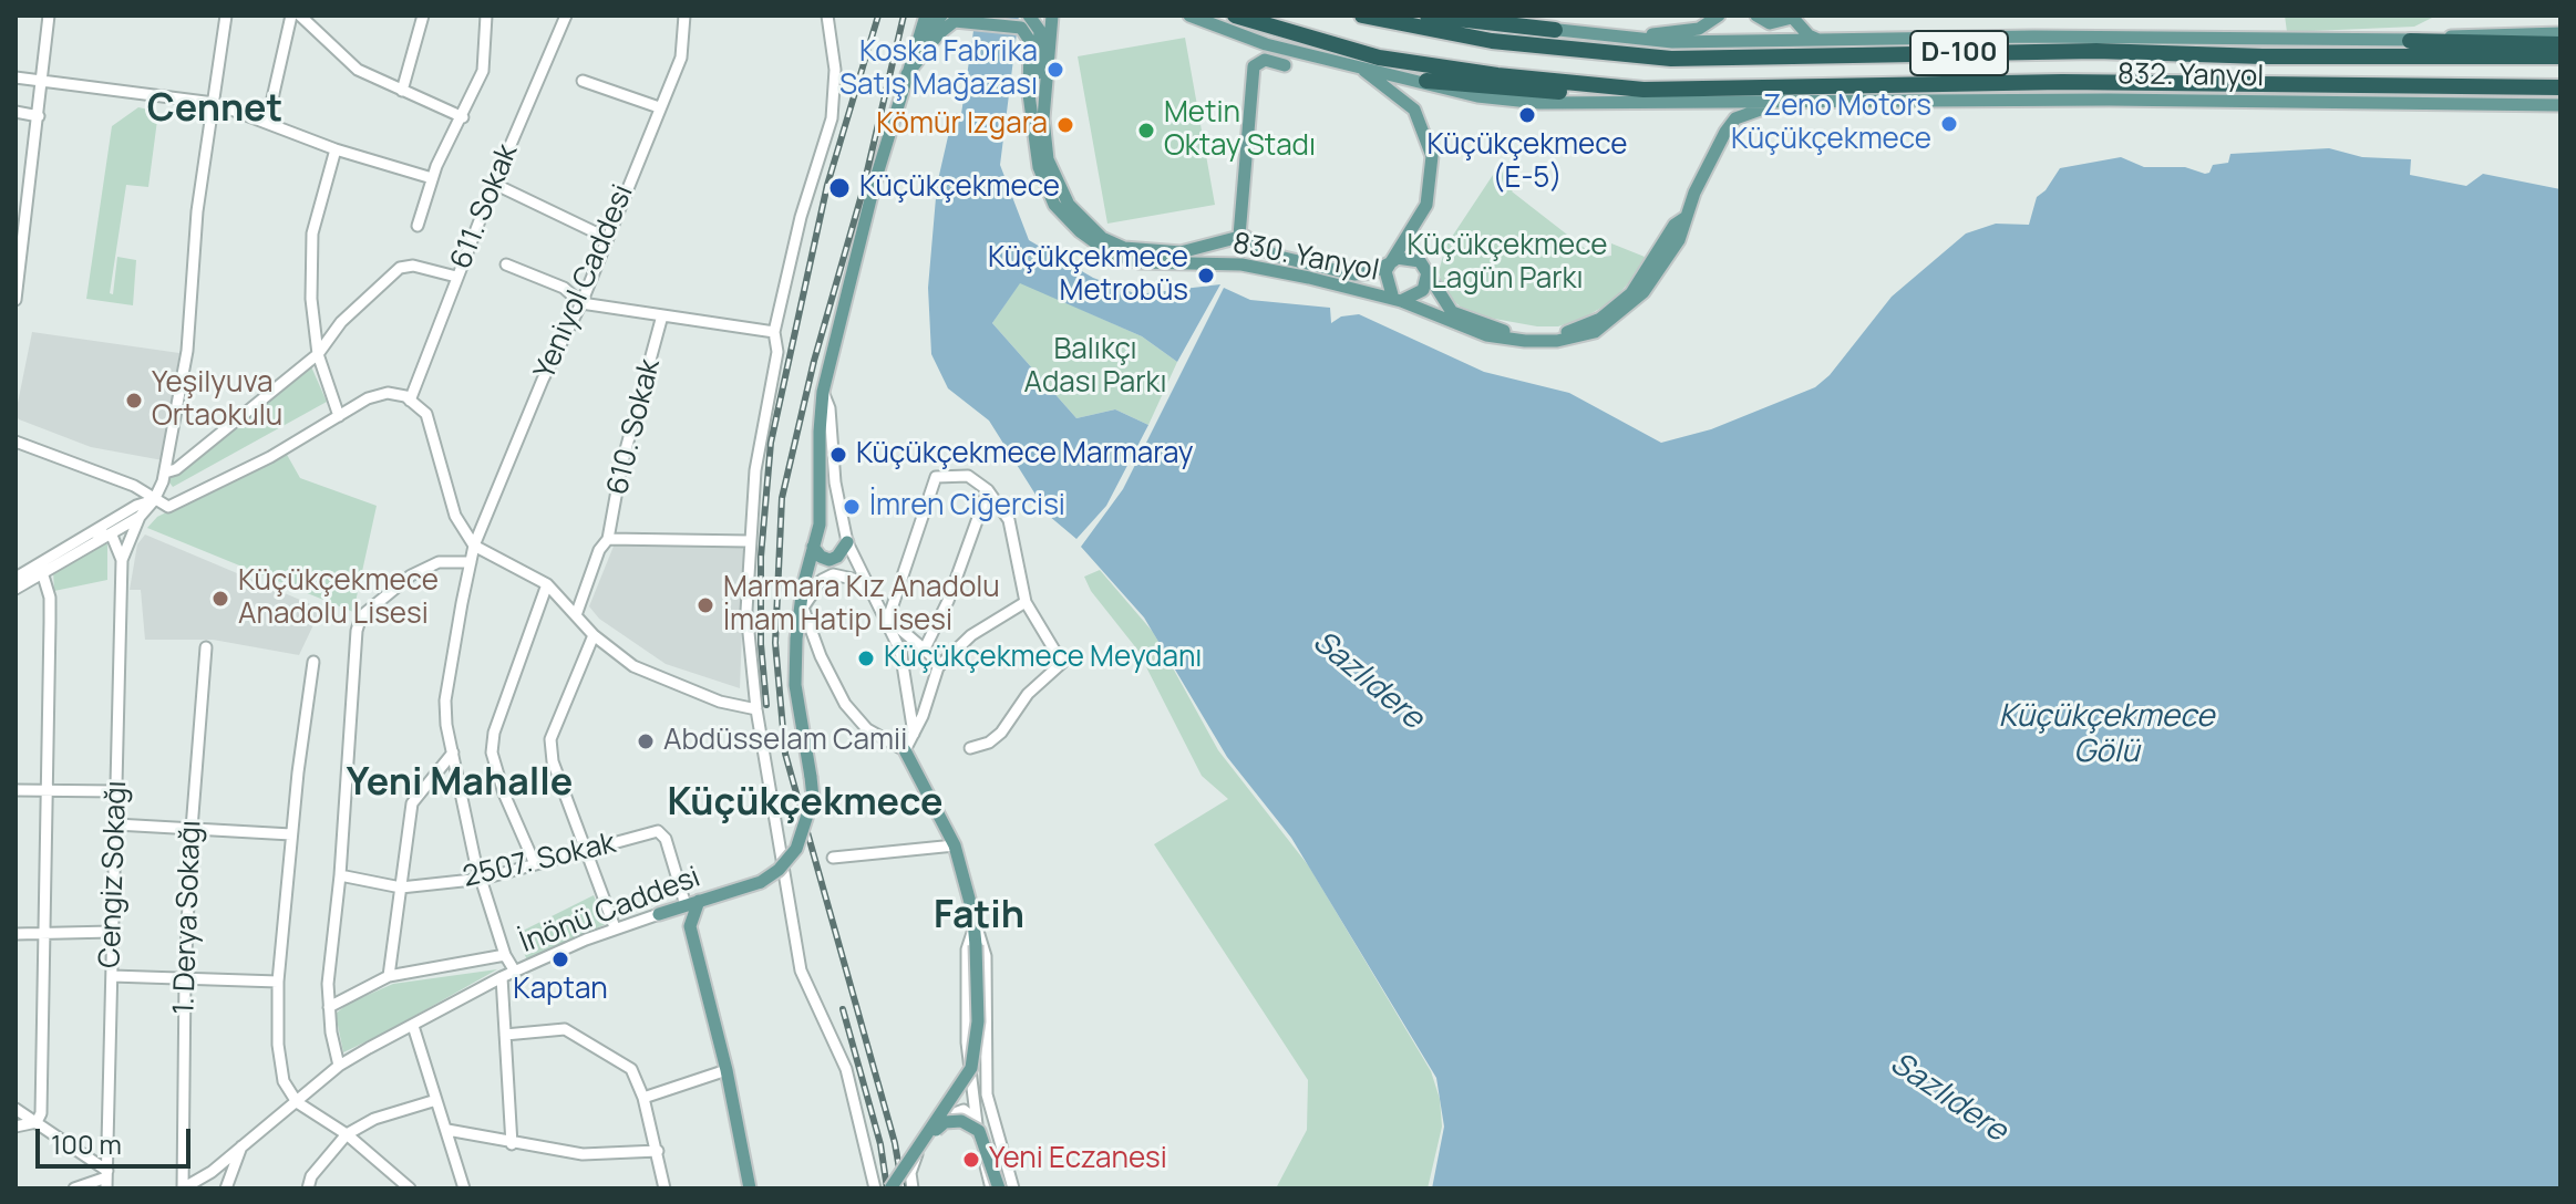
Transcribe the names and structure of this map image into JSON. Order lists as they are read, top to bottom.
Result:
{
  "streets": {
    "highway": ["D-100"],
    "main road": ["832. Yanyol", "830. Yanyol", "İnönü Caddesi"],
    "street": [
      "611. Sokak",
      "Yeniyol Caddesi",
      "610. Sokak",
      "2507. Sokak",
      "Cengiz Sokağı",
      "1. Derya Sokağı"
    ]
  },
  "crossings": [
    ["832. Yanyol", "830. Yanyol"],
    ["Yeniyol Caddesi", "2507. Sokak"],
    ["Yeniyol Caddesi", "İnönü Caddesi"],
    ["2507. Sokak", "İnönü Caddesi"],
    ["İnönü Caddesi", "1. Derya Sokağı"]
  ],
  "districts": [
    "Cennet",
    "Yeni Mahalle",
    "Küçükçekmece",
    "Fatih"
  ],
  "water": ["Sazlıdere", "Küçükçekmece Gölü"],
  "parks": ["Küçükçekmece Lagün Parkı", "Balıkçı Adası Parkı"],
  "places": [
    "Koska Fabrika Satış Mağazası",
    "Küçükçekmece (E-5)",
    "Zeno Motors Küçükçekmece",
    "Kömür Izgara",
    "Metin Oktay Stadı",
    "Küçükçekmece",
    "Küçükçekmece Metrobüs",
    "Yeşilyuva Ortaokulu",
    "Küçükçekmece Marmaray",
    "İmren Ciğercisi",
    "Küçükçekmece Anadolu Lisesi",
    "Marmara Kız Anadolu İmam Hatip Lisesi",
    "Küçükçekmece Meydanı",
    "Abdüsselam Camii",
    "Kaptan",
    "Yeni Eczanesi"
  ],
  "scale_bar": "100 m"
}
